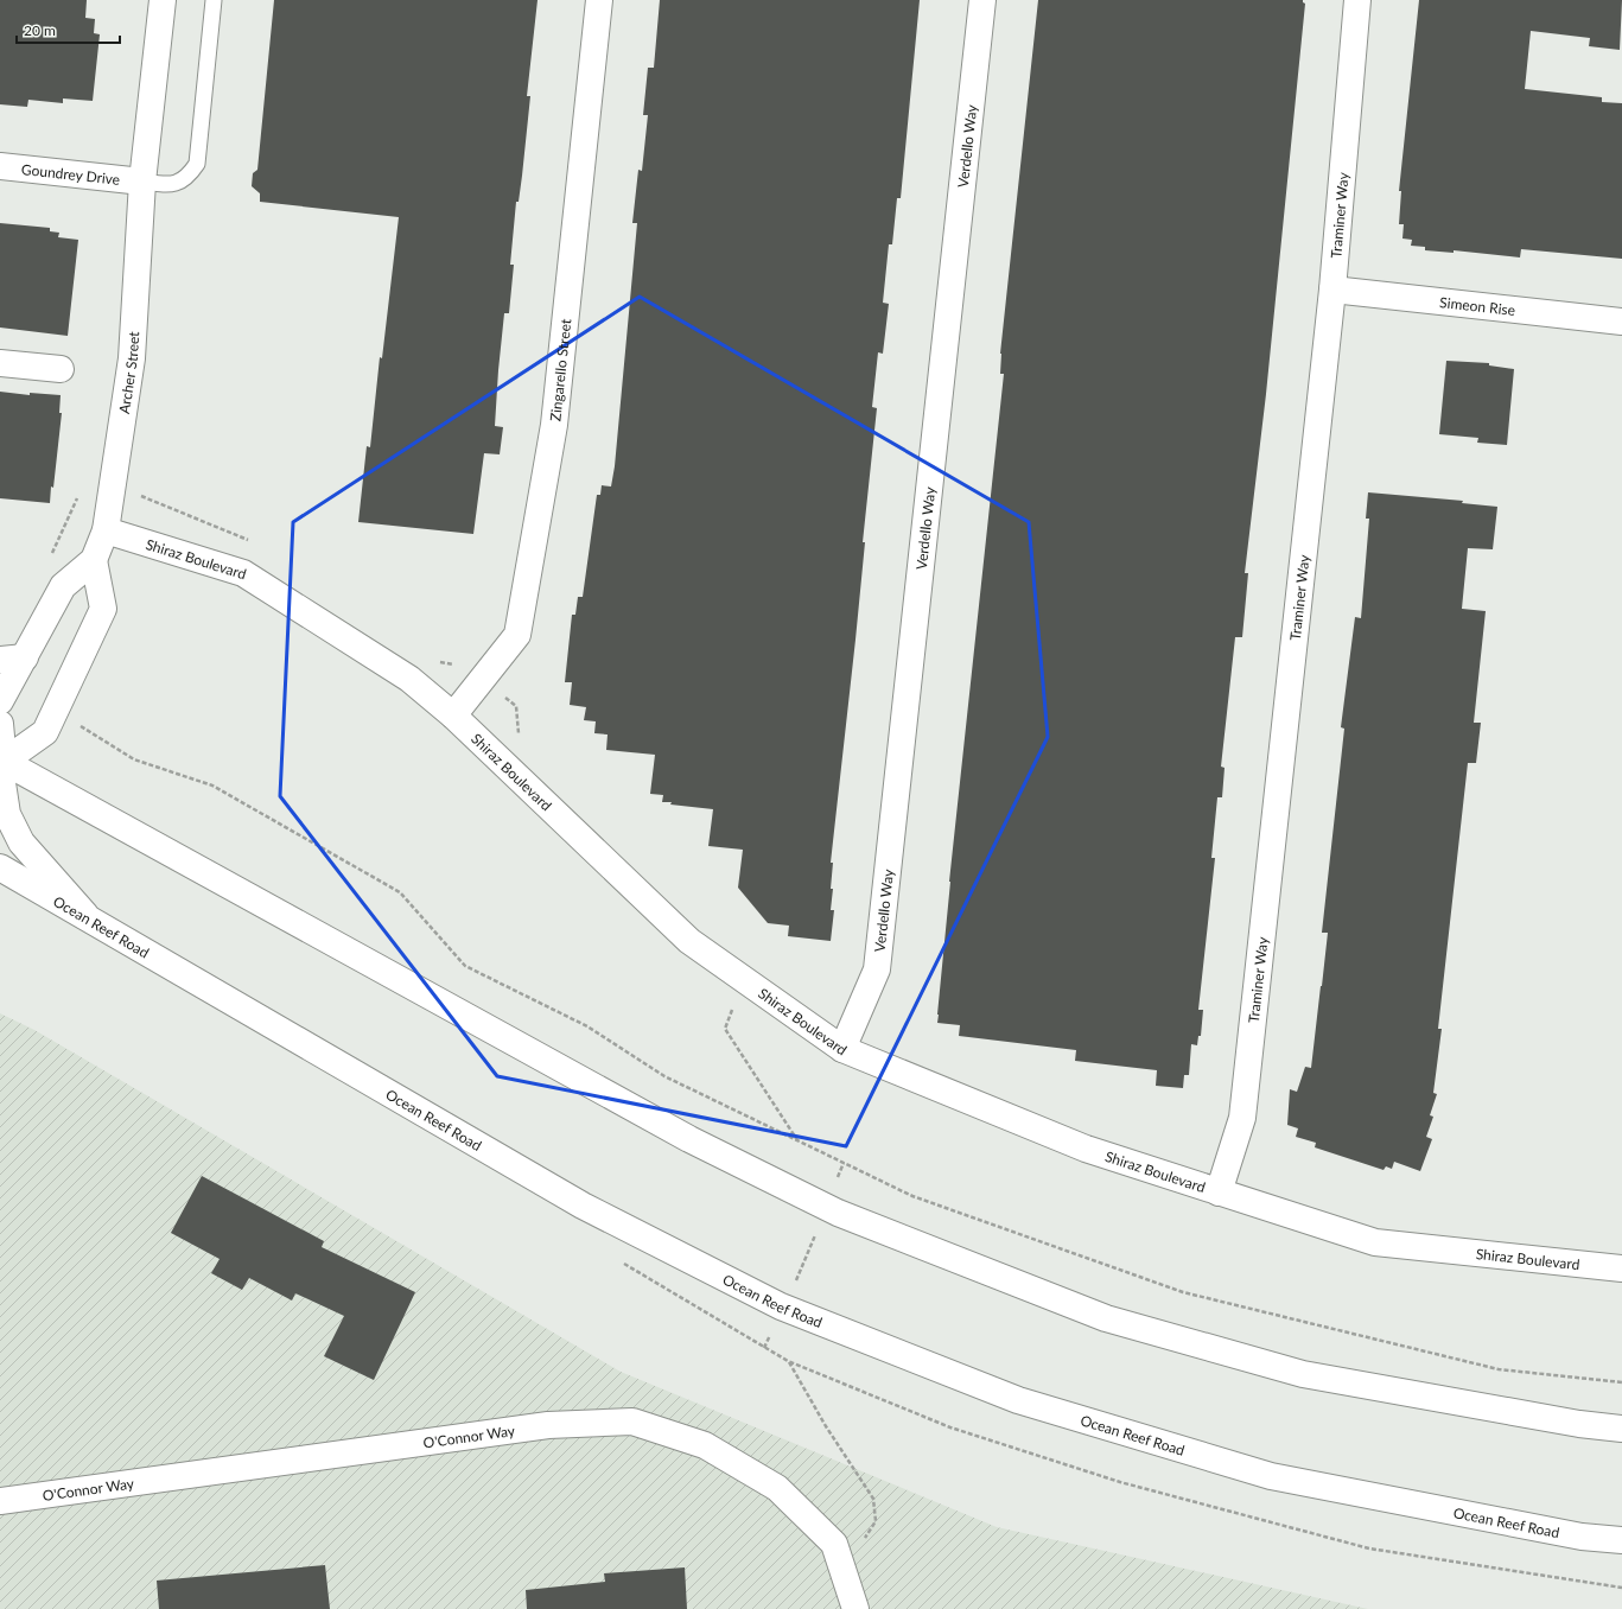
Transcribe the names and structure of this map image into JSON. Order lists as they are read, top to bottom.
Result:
{
  "streets": {
    "street": [
      "Verdello Way",
      "Goundrey Drive",
      "Traminer Way",
      "Simeon Rise",
      "Zingarello Street",
      "Archer Street",
      "Shiraz Boulevard",
      "Ocean Reef Road",
      "O'Connor Way"
    ]
  },
  "crossings": [
    ["Verdello Way", "Shiraz Boulevard"],
    ["Goundrey Drive", "Archer Street"],
    ["Traminer Way", "Simeon Rise"],
    ["Traminer Way", "Shiraz Boulevard"],
    ["Zingarello Street", "Shiraz Boulevard"],
    ["Archer Street", "Shiraz Boulevard"]
  ],
  "scale_bar": "20 m"
}
